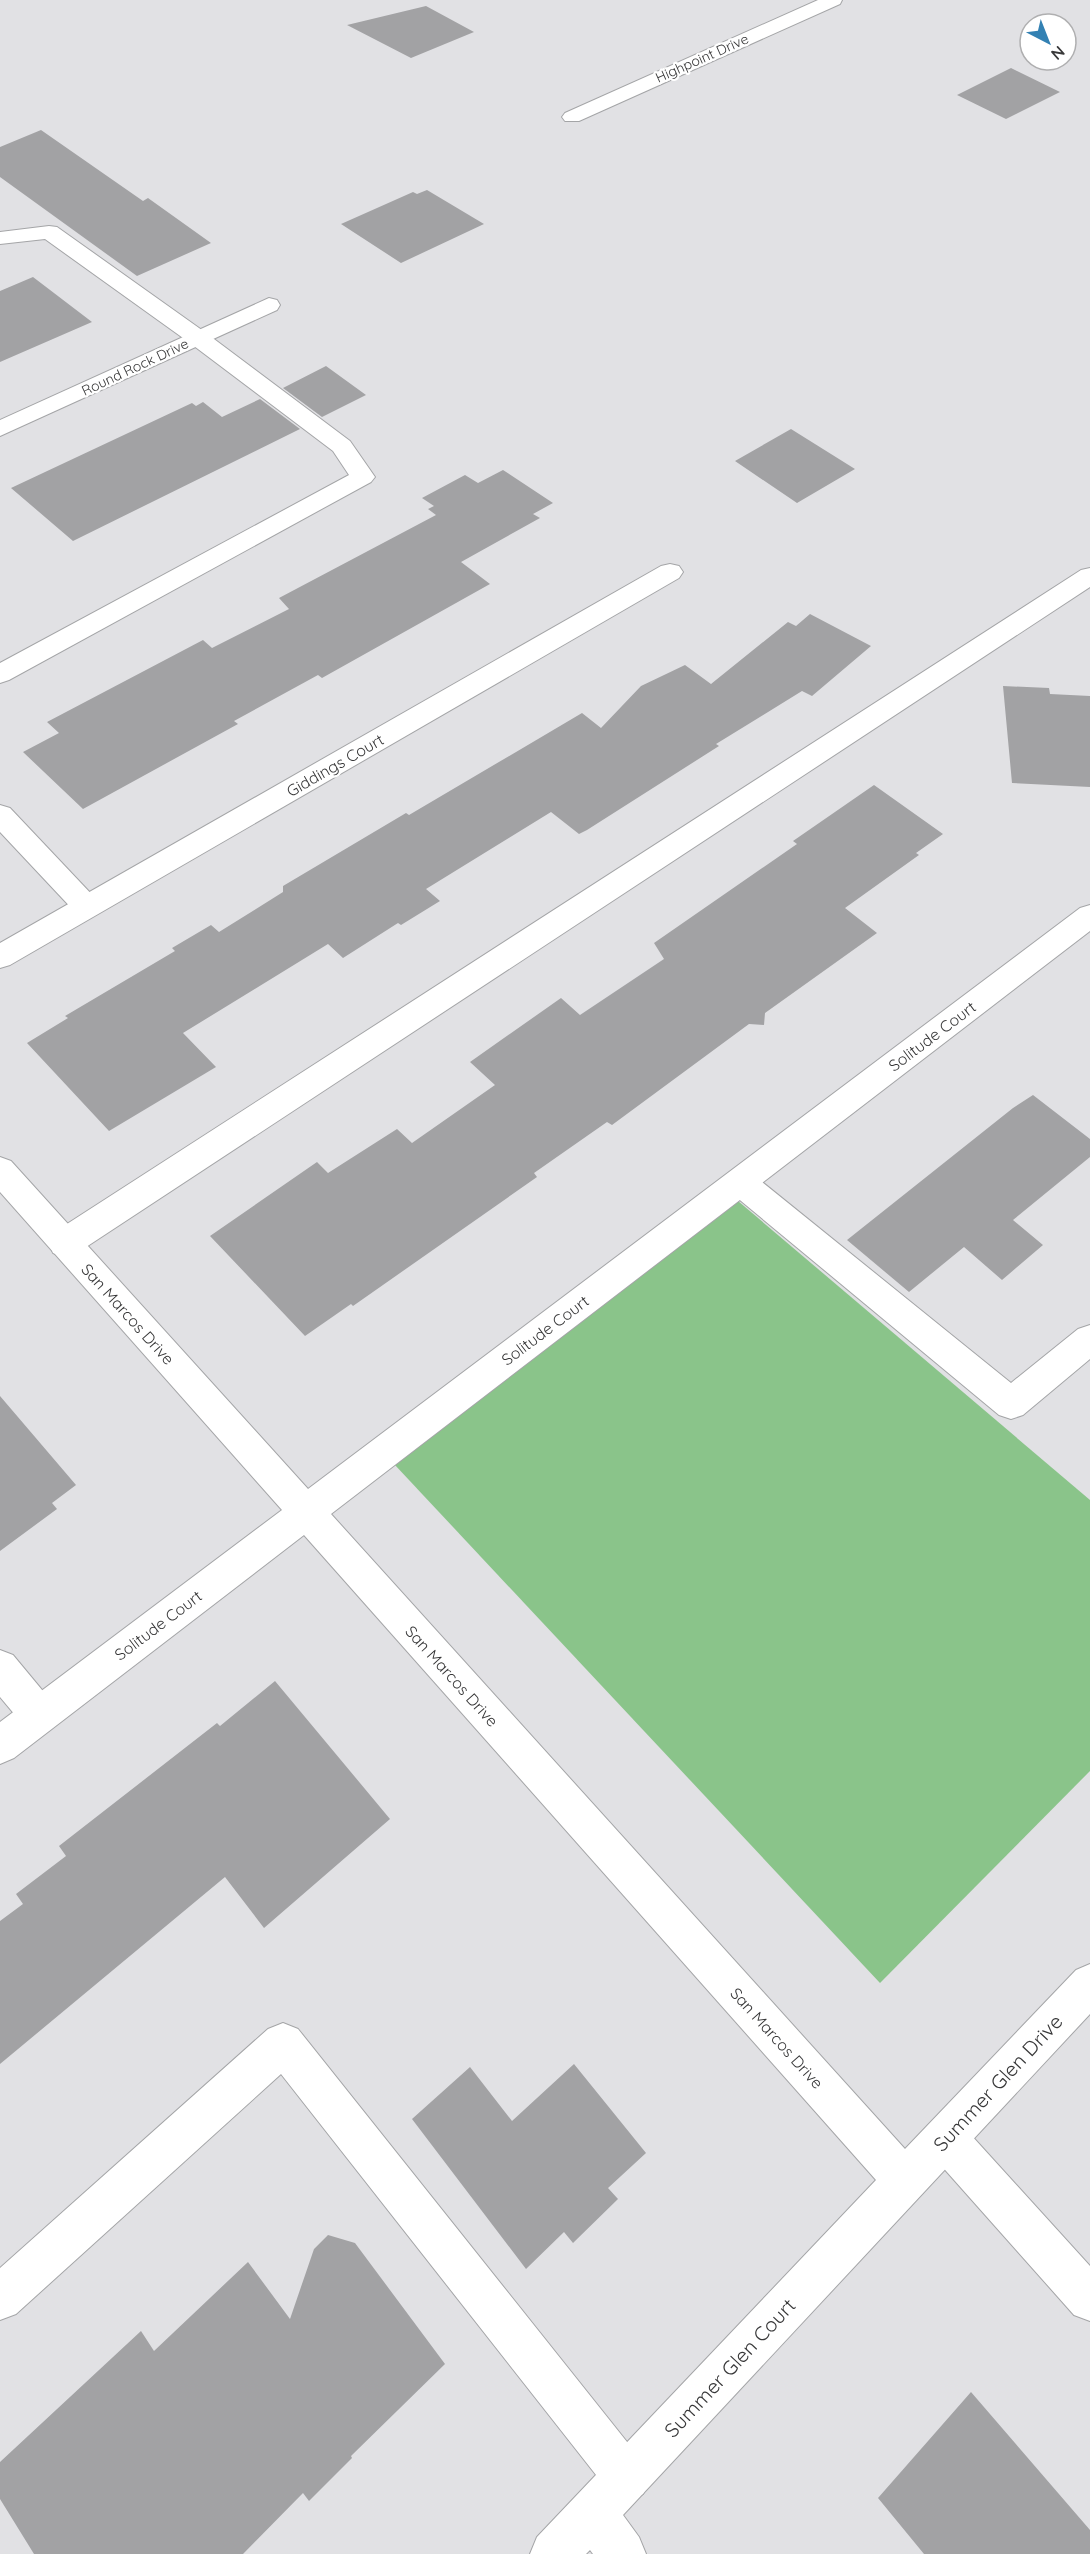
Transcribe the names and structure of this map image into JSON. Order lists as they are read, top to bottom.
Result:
{
  "streets": {
    "street": [
      "Highpoint Drive",
      "Round Rock Drive",
      "Giddings Court",
      "Solitude Court",
      "San Marcos Drive",
      "Summer Glen Drive",
      "Summer Glen Court"
    ]
  },
  "crossings": [
    ["Solitude Court", "San Marcos Drive"],
    ["San Marcos Drive", "Summer Glen Drive"],
    ["San Marcos Drive", "Summer Glen Court"],
    ["Summer Glen Drive", "Summer Glen Court"]
  ],
  "north": "bottom right"
}
